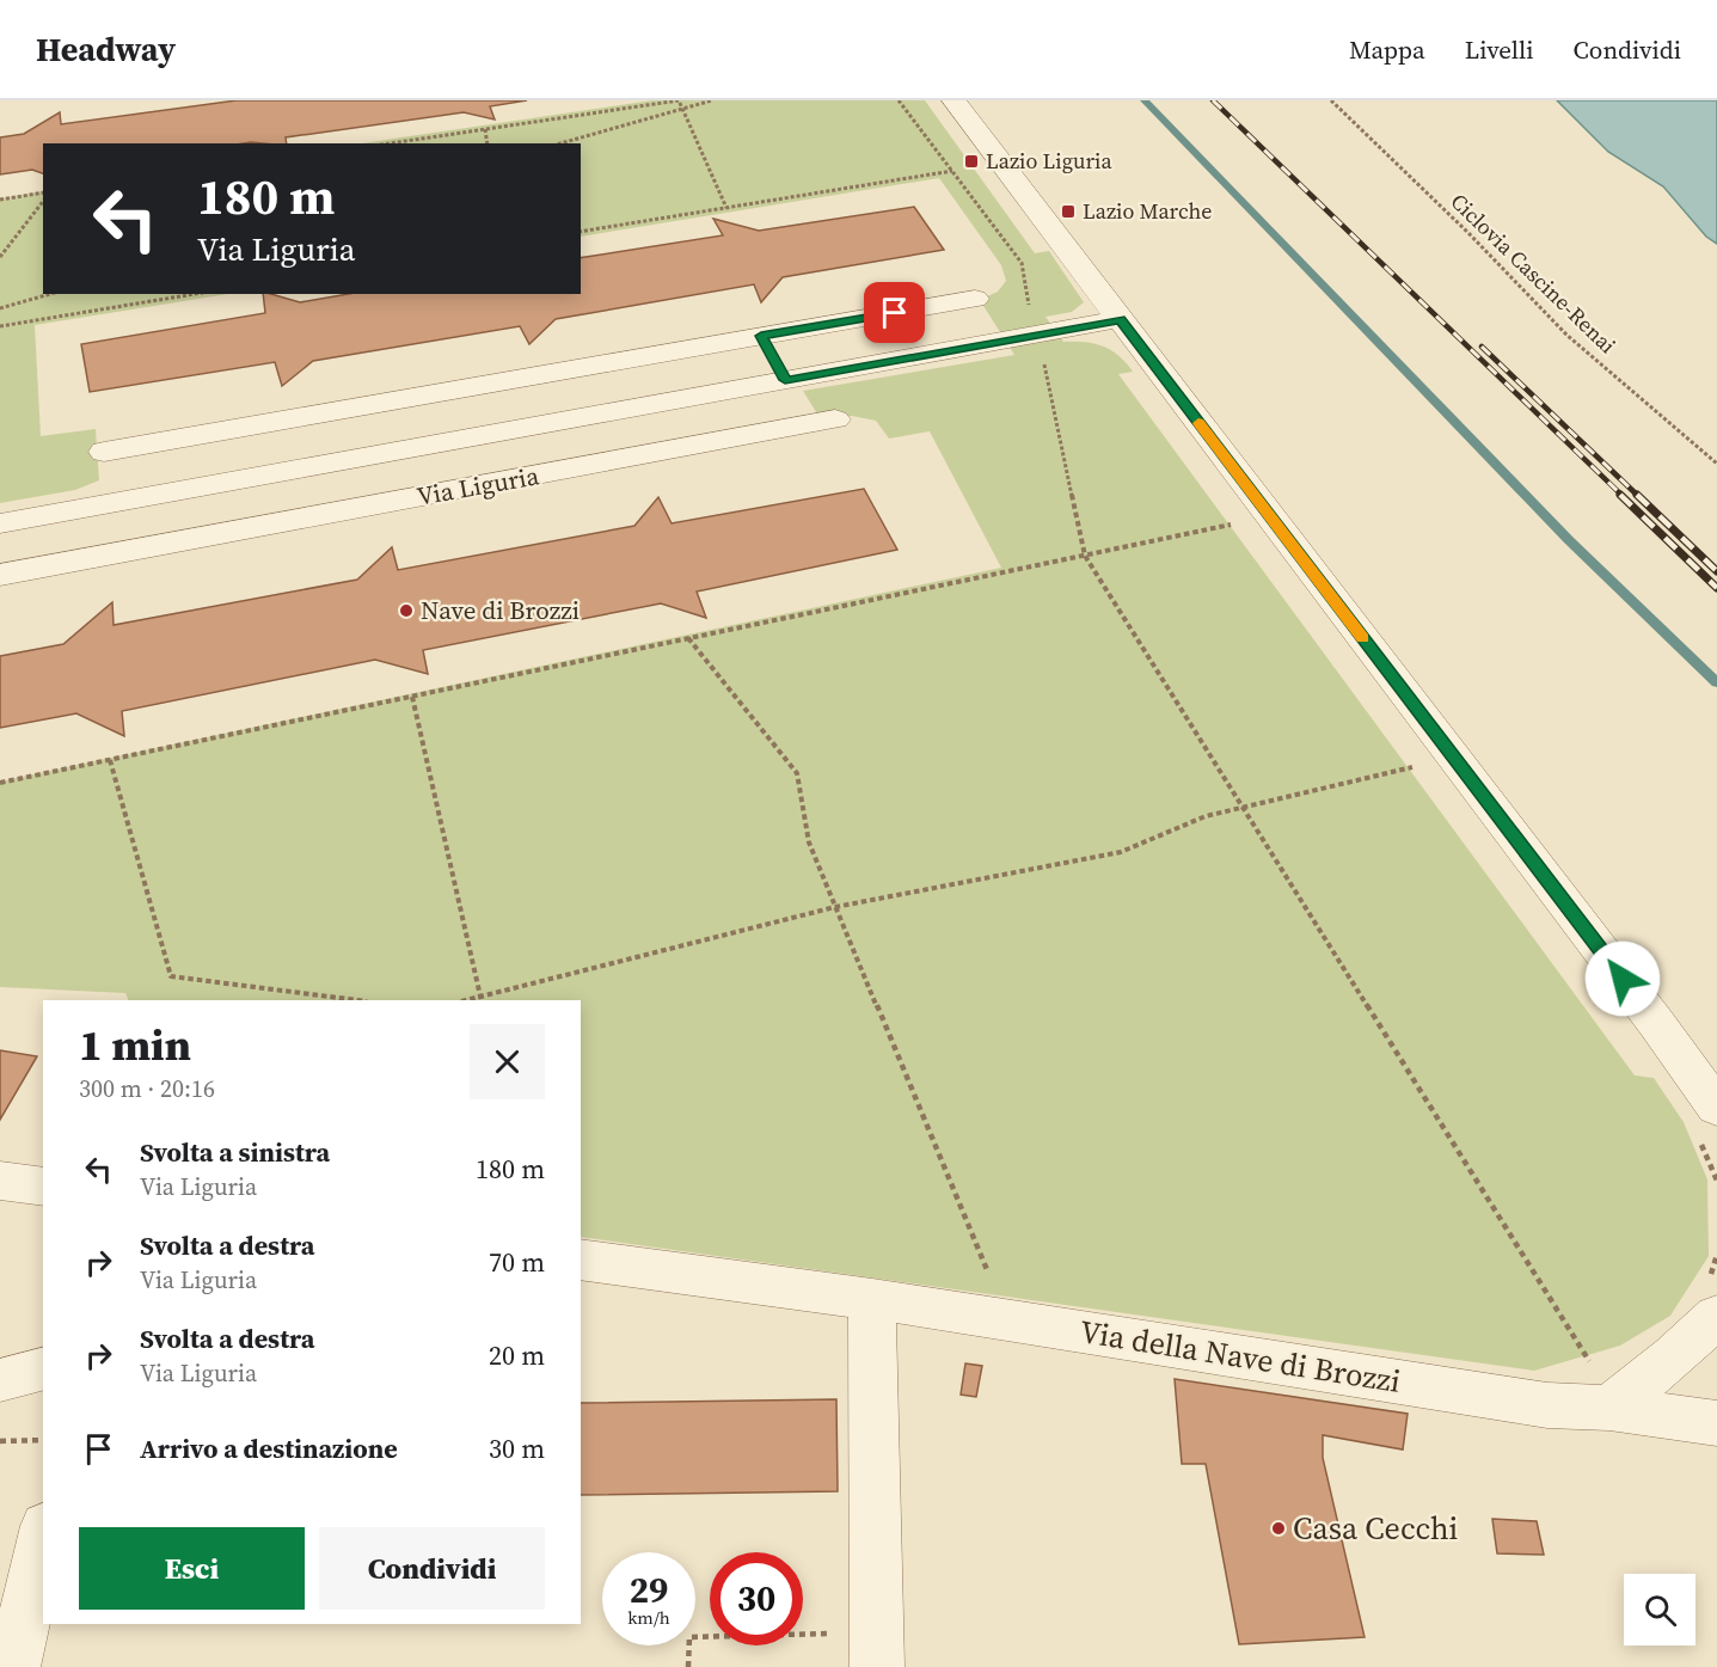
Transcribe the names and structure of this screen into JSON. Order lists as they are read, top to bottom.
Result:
{
  "streets": {
    "street": ["Via Liguria", "Via della Nave di Brozzi"],
    "path": ["Ciclovia Cascine-Renai"]
  },
  "places": {
    "transit": ["Lazio Liguria", "Lazio Marche"],
    "other": ["Nave di Brozzi", "Casa Cecchi"]
  },
  "page": {
    "header": "Headway",
    "nav": ["Mappa", "Livelli", "Condividi"],
    "turn": ["180 m", "Via Liguria"],
    "heading": ["1 min", "300 m · 20:16"],
    "list": [
      {
        "name": "Svolta a sinistra",
        "note": "Via Liguria",
        "value": "180 m"
      },
      {
        "name": "Svolta a destra",
        "note": "Via Liguria",
        "value": "70 m"
      },
      {
        "name": "Svolta a destra",
        "note": "Via Liguria",
        "value": "20 m"
      },
      {
        "name": "Arrivo a destinazione",
        "value": "30 m"
      }
    ],
    "buttons": ["Esci", "Condividi"],
    "speed": "29 km/h",
    "limit": "30"
  }
}
